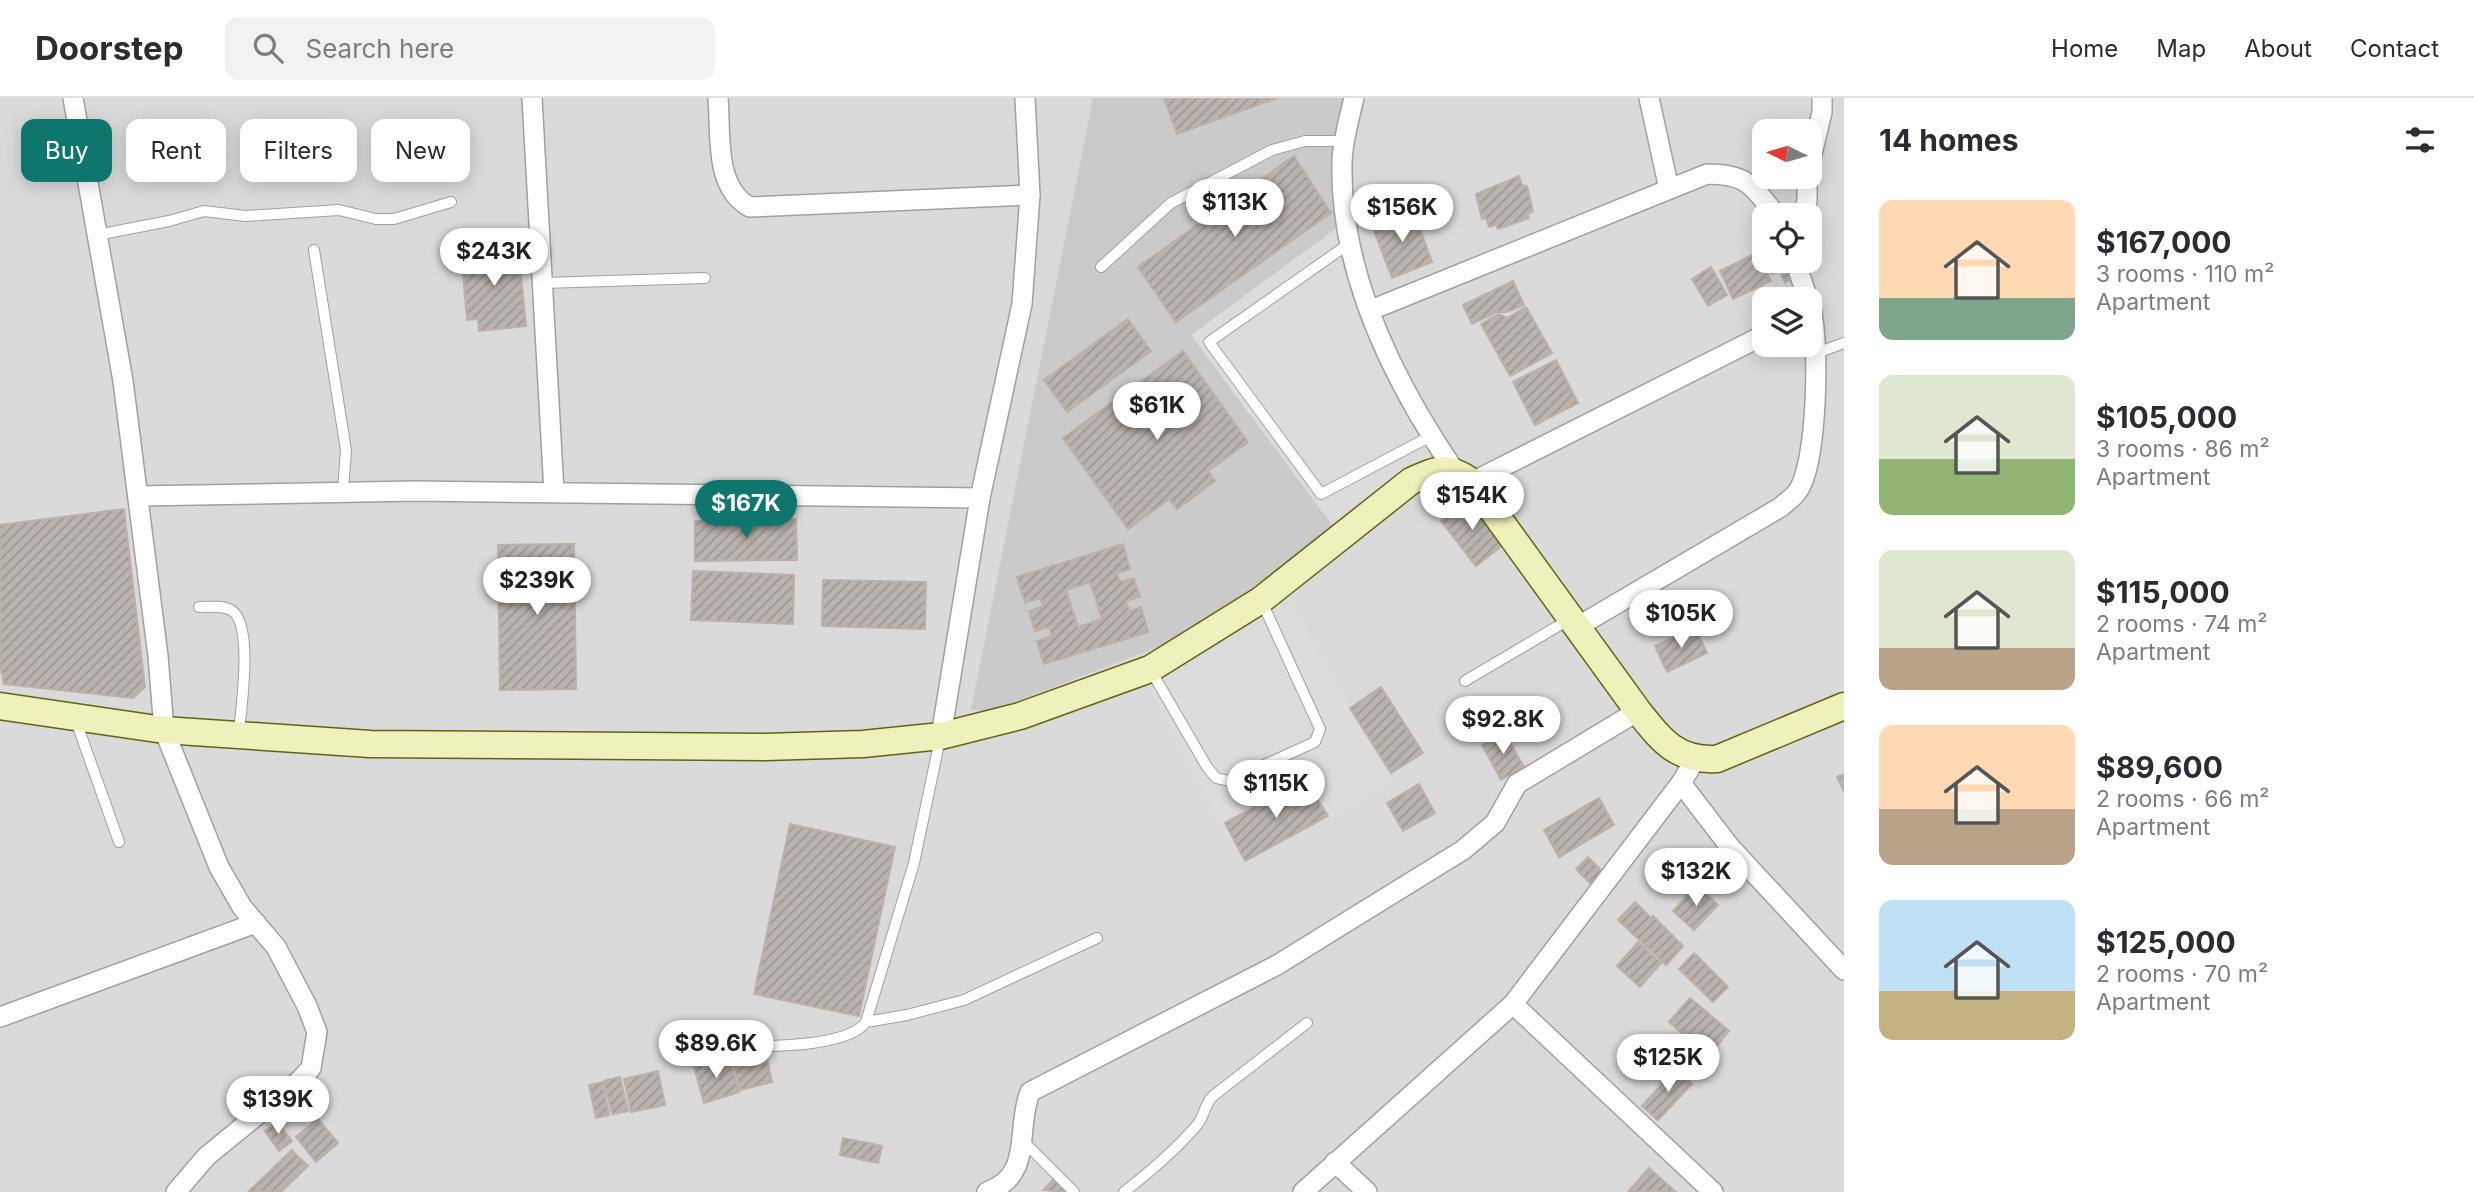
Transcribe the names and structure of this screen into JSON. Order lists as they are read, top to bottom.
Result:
{
  "north": "left",
  "page": {
    "header": "Doorstep",
    "search": "Search here",
    "nav": [
      "Home",
      "Map",
      "About",
      "Contact"
    ],
    "heading": "14 homes",
    "chip": [
      "Buy",
      "Rent",
      "Filters",
      "New"
    ],
    "price": [
      "$113K",
      "$156K",
      "$243K",
      "$61K",
      "$154K",
      "$167K",
      "$239K",
      "$105K",
      "$92.8K",
      "$115K",
      "$132K",
      "$89.6K",
      "$125K",
      "$139K"
    ],
    "list": [
      {
        "name": "$167,000",
        "note": "3 rooms · 110 m² · Apartment"
      },
      {
        "name": "$105,000",
        "note": "3 rooms · 86 m² · Apartment"
      },
      {
        "name": "$115,000",
        "note": "2 rooms · 74 m² · Apartment"
      },
      {
        "name": "$89,600",
        "note": "2 rooms · 66 m² · Apartment"
      },
      {
        "name": "$125,000",
        "note": "2 rooms · 70 m² · Apartment"
      }
    ]
  }
}
